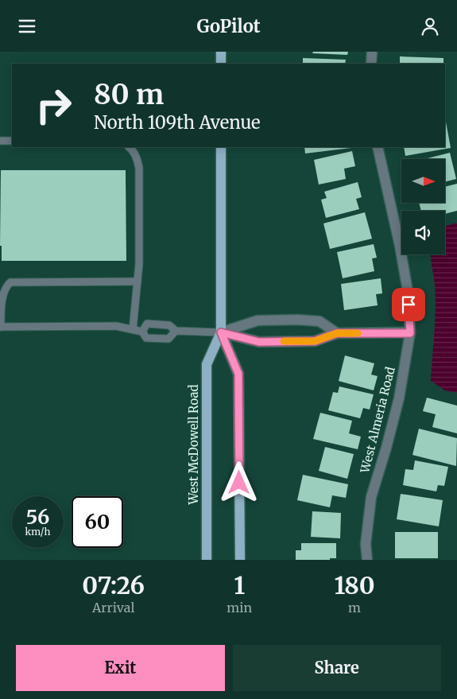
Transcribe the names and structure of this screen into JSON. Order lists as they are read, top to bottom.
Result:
{
  "streets": {
    "main road": ["West McDowell Road"],
    "street": ["West Almeria Road"]
  },
  "north": "right",
  "page": {
    "header": "GoPilot",
    "turn": ["80 m", "North 109th Avenue"],
    "speed": "56 km/h",
    "limit": "60",
    "eta": [
      "07:26",
      "Arrival",
      "1",
      "min",
      "180",
      "m"
    ],
    "buttons": ["Exit", "Share"]
  }
}
